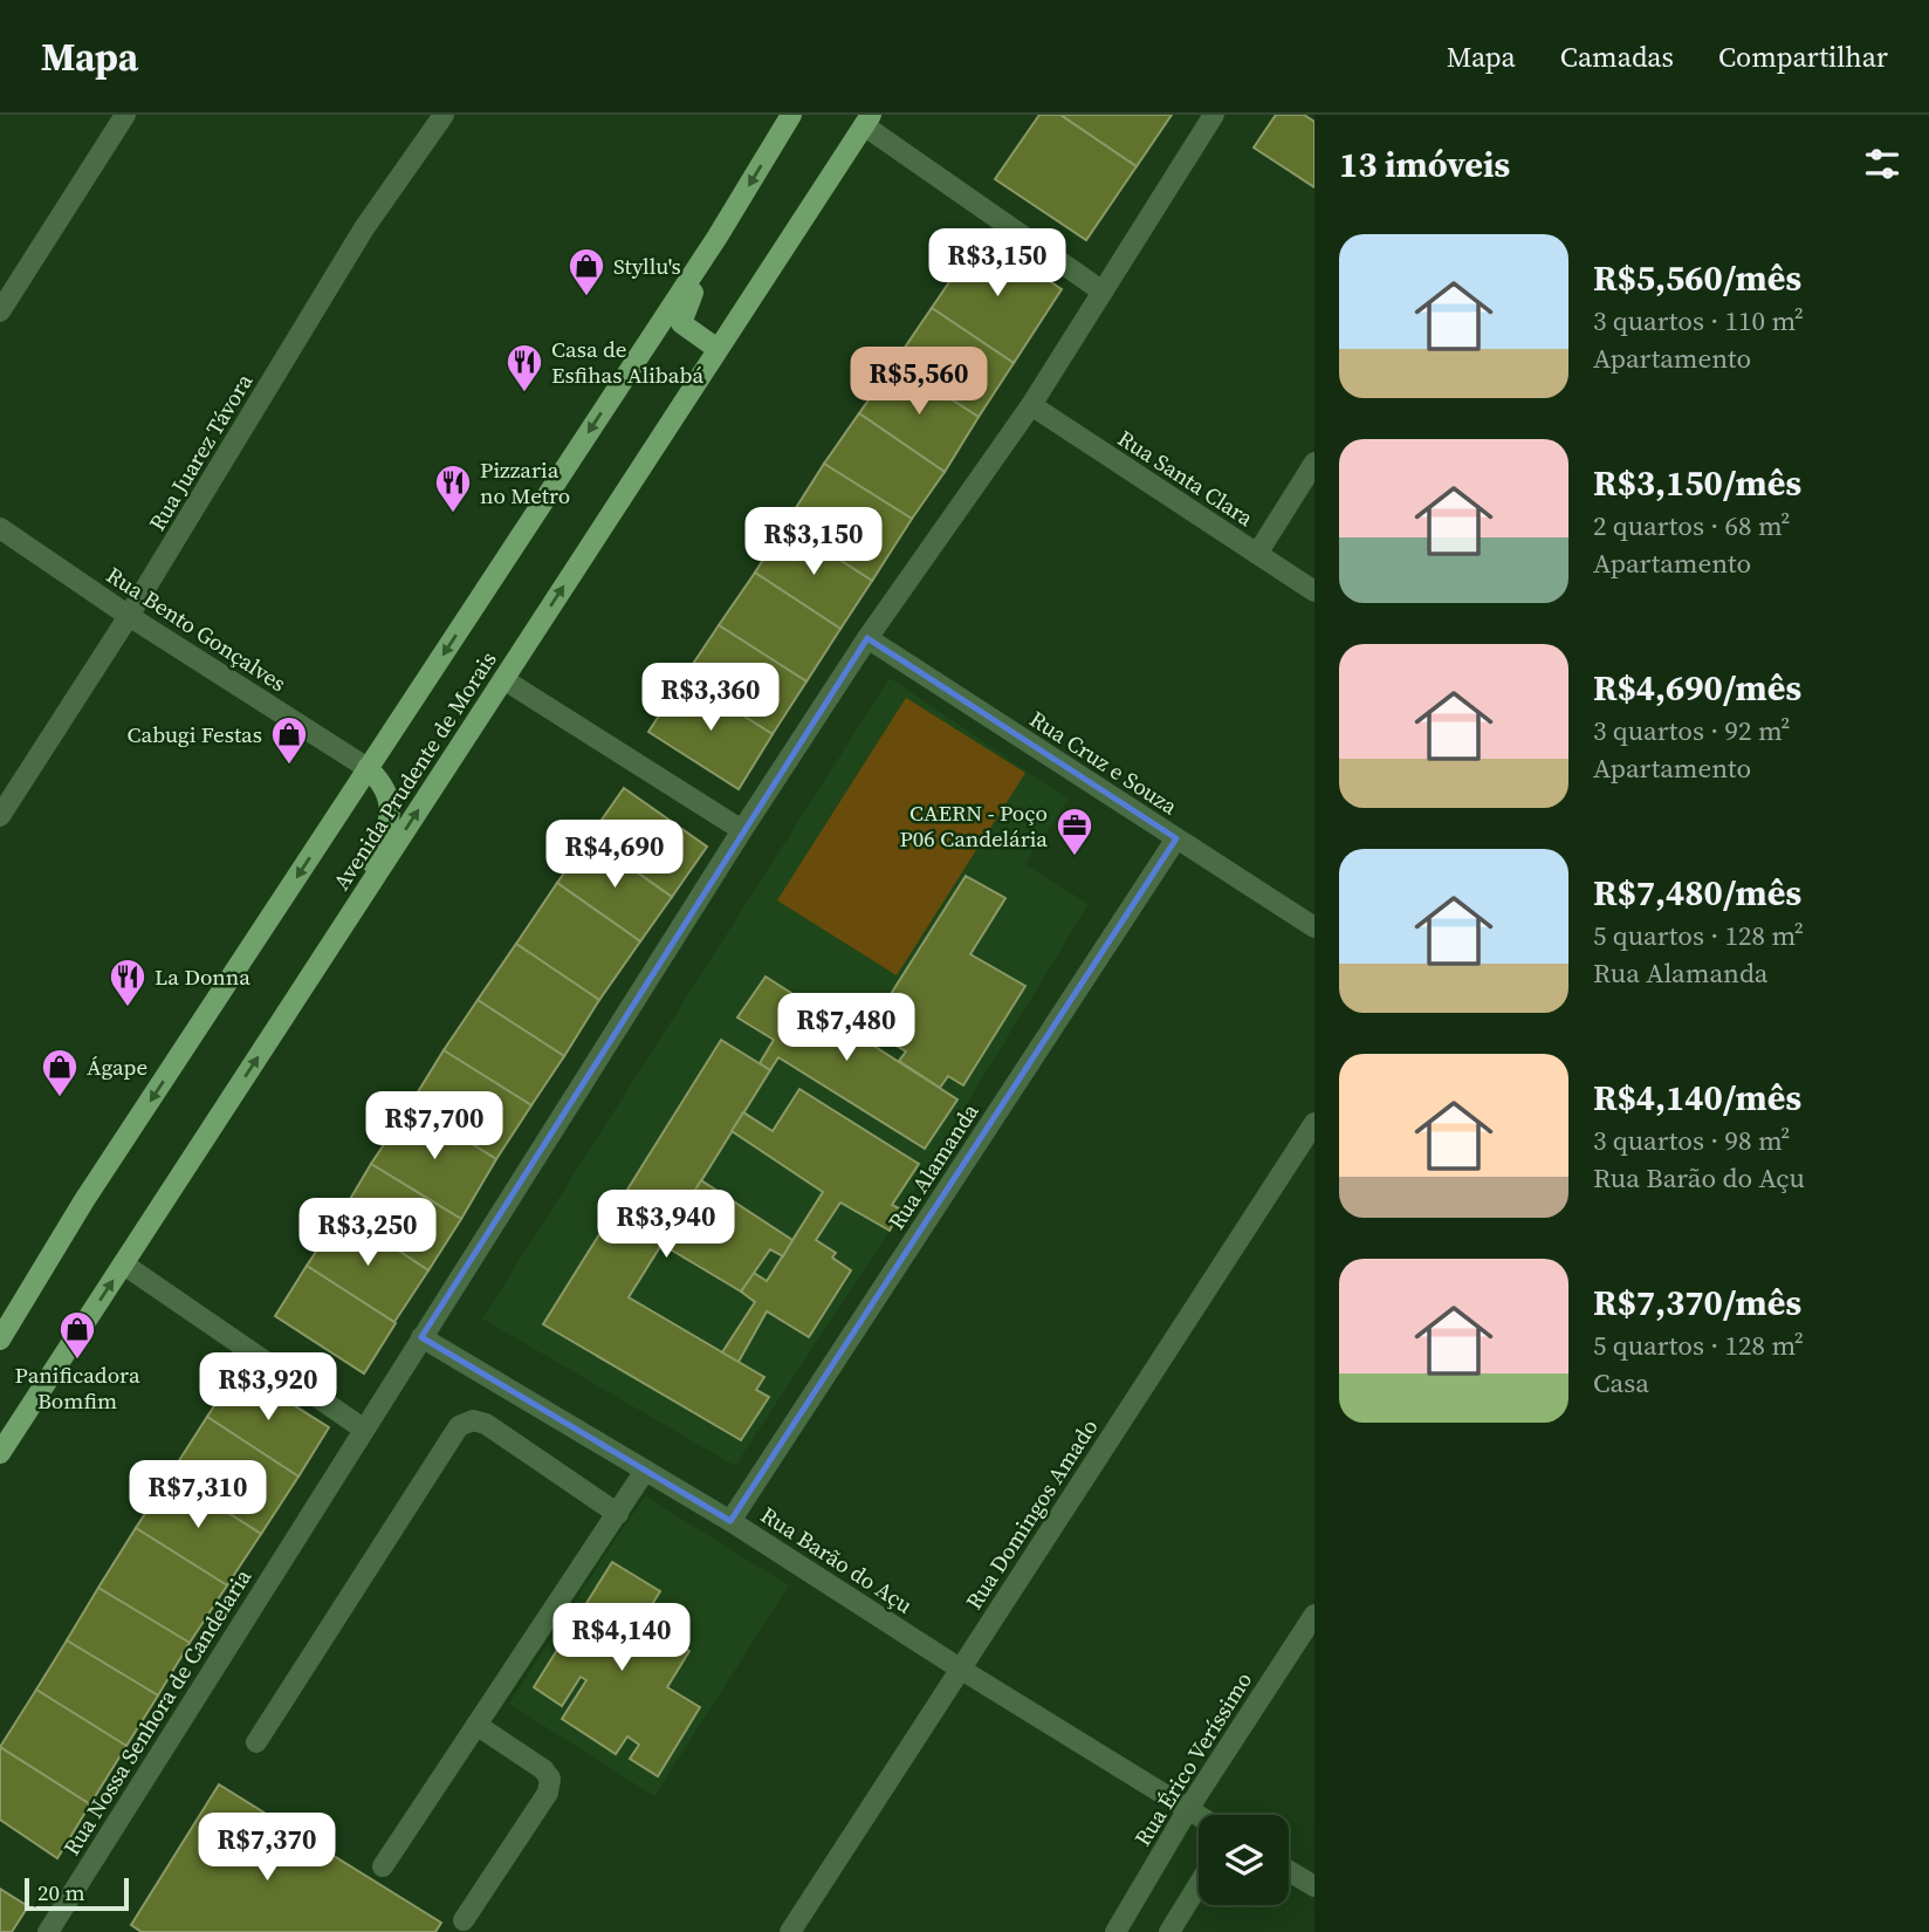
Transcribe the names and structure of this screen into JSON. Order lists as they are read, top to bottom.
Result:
{
  "streets": {
    "main road": ["Avenida Prudente de Morais"],
    "street": [
      "Rua Juarez Távora",
      "Rua Santa Clara",
      "Rua Bento Gonçalves",
      "Rua Cruz e Souza",
      "Rua Alamanda",
      "Rua Domingos Amado",
      "Rua Barão do Açu",
      "Rua Nossa Senhora de Candelaria",
      "Rua Érico Veríssimo"
    ]
  },
  "crossings": [
    ["Rua Juarez Távora", "Rua Bento Gonçalves"],
    ["Rua Santa Clara", "Rua Nossa Senhora de Candelaria"],
    ["Rua Bento Gonçalves", "Avenida Prudente de Morais"],
    ["Rua Cruz e Souza", "Rua Alamanda"],
    ["Rua Cruz e Souza", "Rua Nossa Senhora de Candelaria"],
    ["Rua Alamanda", "Rua Barão do Açu"],
    ["Rua Domingos Amado", "Rua Barão do Açu"],
    ["Rua Barão do Açu", "Rua Nossa Senhora de Candelaria"],
    ["Rua Barão do Açu", "Rua Érico Veríssimo"]
  ],
  "places": {
    "shop": [
      "Styllu's",
      "Cabugi Festas",
      "Ágape",
      "Panificadora Bomfim"
    ],
    "restaurant": ["Casa de Esfihas Alibabá", "Pizzaria no Metro", "La Donna"],
    "office": ["CAERN - Poço P06 Candelária"]
  },
  "scale_bar": "20 m",
  "page": {
    "header": "Mapa",
    "nav": ["Mapa", "Camadas", "Compartilhar"],
    "heading": "13 imóveis",
    "list": [
      {
        "name": "R$5,560/mês",
        "note": "3 quartos · 110 m² · Apartamento"
      },
      {
        "name": "R$3,150/mês",
        "note": "2 quartos · 68 m² · Apartamento"
      },
      {
        "name": "R$4,690/mês",
        "note": "3 quartos · 92 m² · Apartamento"
      },
      {
        "name": "R$7,480/mês",
        "note": "5 quartos · 128 m² · Rua Alamanda"
      },
      {
        "name": "R$4,140/mês",
        "note": "3 quartos · 98 m² · Rua Barão do Açu"
      },
      {
        "name": "R$7,370/mês",
        "note": "5 quartos · 128 m² · Casa"
      }
    ],
    "price": [
      "R$3,150",
      "R$5,560",
      "R$3,150",
      "R$3,360",
      "R$4,690",
      "R$7,480",
      "R$7,700",
      "R$3,940",
      "R$3,250",
      "R$3,920",
      "R$7,310",
      "R$4,140",
      "R$7,370"
    ],
    "scale": "20 m"
  }
}
